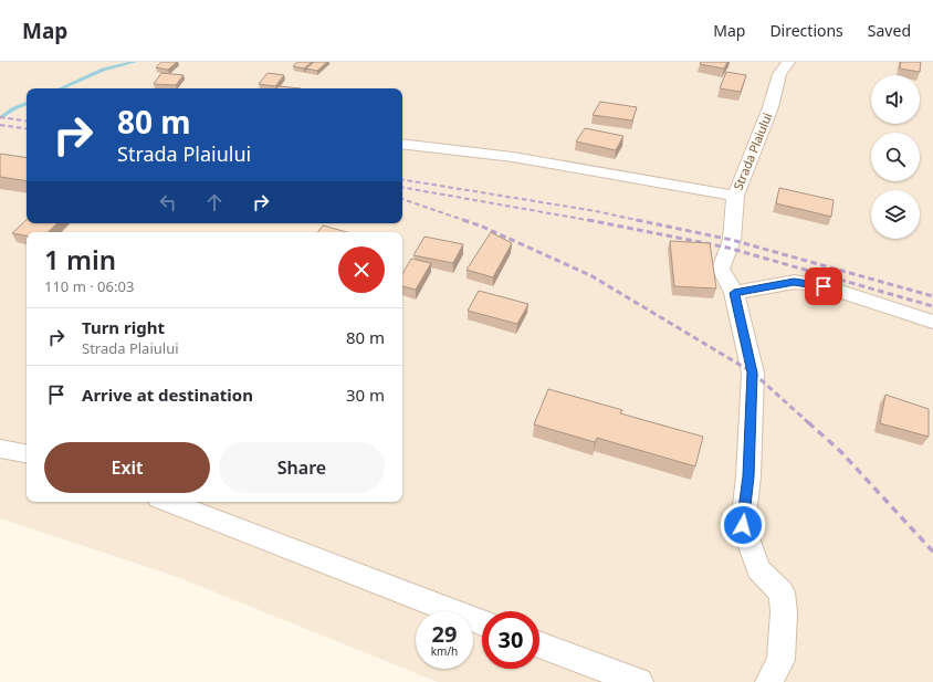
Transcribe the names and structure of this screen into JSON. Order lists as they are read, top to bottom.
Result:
{
  "streets": {
    "street": ["Strada Plaiului"]
  },
  "page": {
    "header": "Map",
    "nav": ["Map", "Directions", "Saved"],
    "turn": ["80 m", "Strada Plaiului"],
    "heading": ["1 min", "110 m · 06:03"],
    "list": [
      {
        "name": "Turn right",
        "note": "Strada Plaiului",
        "value": "80 m"
      },
      {
        "name": "Arrive at destination",
        "value": "30 m"
      }
    ],
    "buttons": ["Exit", "Share"],
    "speed": "29 km/h",
    "limit": "30"
  }
}
